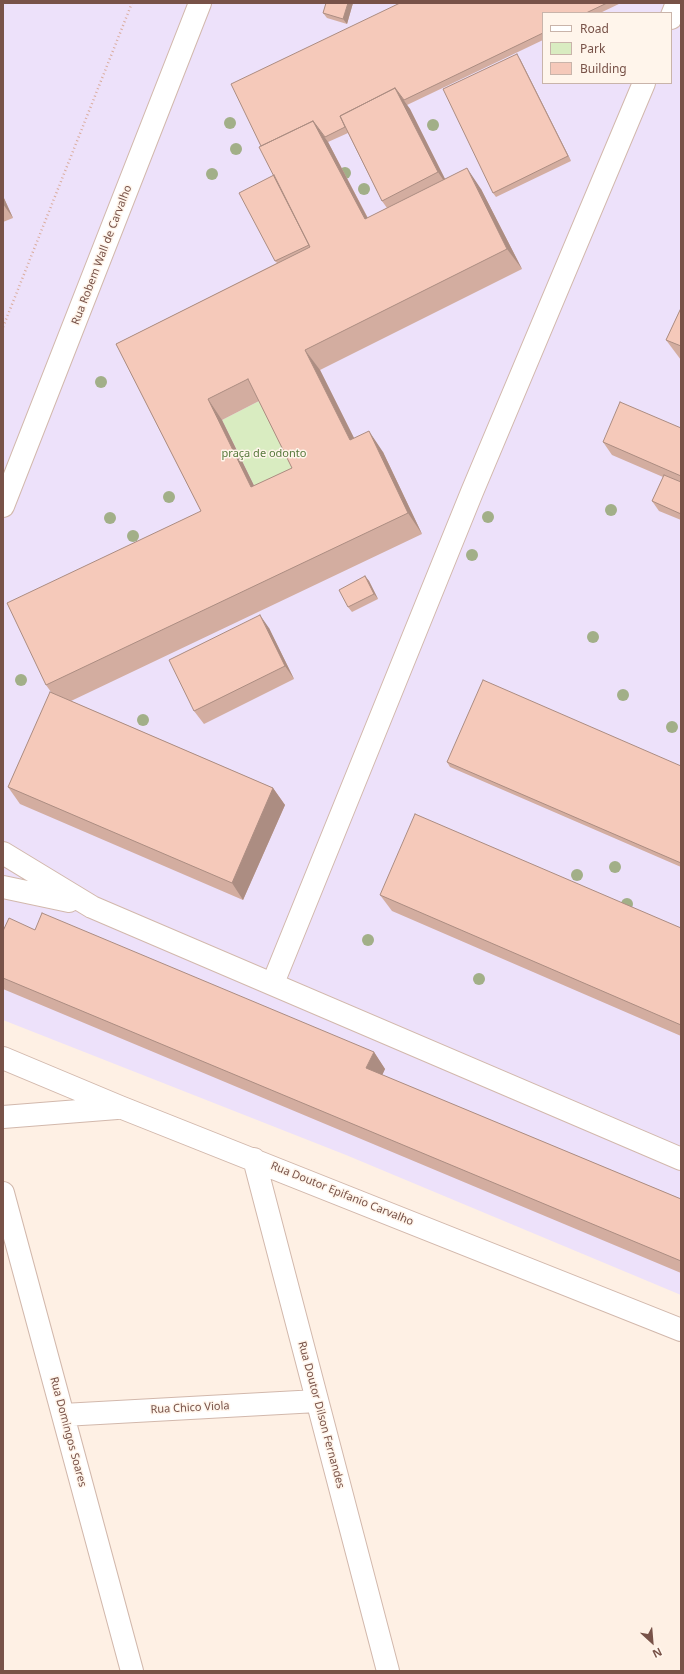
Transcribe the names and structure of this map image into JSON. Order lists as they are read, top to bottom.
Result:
{
  "streets": {
    "street": [
      "Rua Robem Wall de Carvalho",
      "Rua Doutor Epifanio Carvalho",
      "Rua Chico Viola",
      "Rua Doutor Dilson Fernandes",
      "Rua Domingos Soares"
    ]
  },
  "crossings": [
    ["Rua Doutor Epifanio Carvalho", "Rua Doutor Dilson Fernandes"],
    ["Rua Chico Viola", "Rua Doutor Dilson Fernandes"],
    ["Rua Chico Viola", "Rua Domingos Soares"]
  ],
  "parks": ["praça de odonto"],
  "legend": ["Road", "Park", "Building"],
  "north": "bottom right"
}
